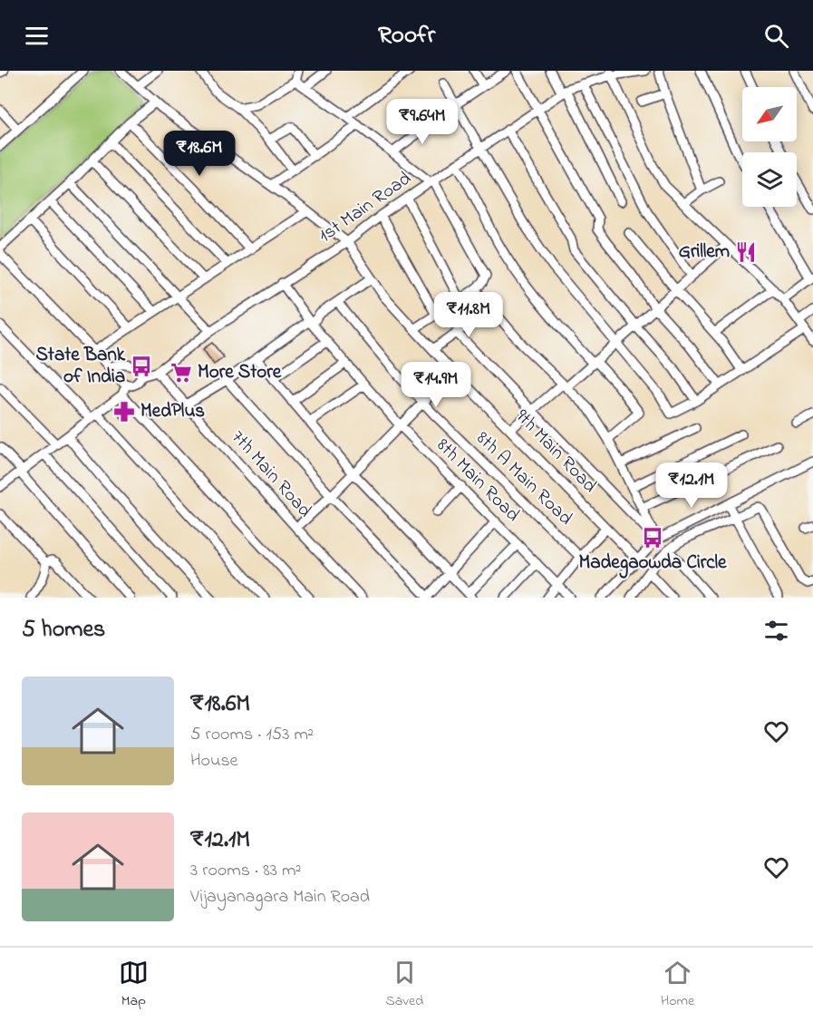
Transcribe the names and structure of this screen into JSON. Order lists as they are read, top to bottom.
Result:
{
  "streets": {
    "street": [
      "1st Main Road",
      "9th Main Road",
      "7th Main Road",
      "8th A Main Road",
      "8th Main Road"
    ]
  },
  "crossings": [
    ["1st Main Road", "9th Main Road"],
    ["1st Main Road", "7th Main Road"],
    ["1st Main Road", "8th Main Road"]
  ],
  "places": {
    "restaurant": ["Grillem"],
    "bus stop": ["State Bank of India", "Madegaowda Circle"],
    "supermarket": ["More Store"],
    "pharmacy": ["MedPlus"]
  },
  "north": "bottom left",
  "page": {
    "header": "Roofr",
    "price": [
      "₹9.64M",
      "₹18.6M",
      "₹11.8M",
      "₹14.9M",
      "₹12.1M"
    ],
    "heading": "5 homes",
    "list": [
      {
        "name": "₹18.6M",
        "note": "5 rooms · 153 m² · House"
      },
      {
        "name": "₹12.1M",
        "note": "3 rooms · 83 m² · Vijayanagara Main Road"
      }
    ],
    "tabs": ["Map", "Saved", "Home"]
  }
}
